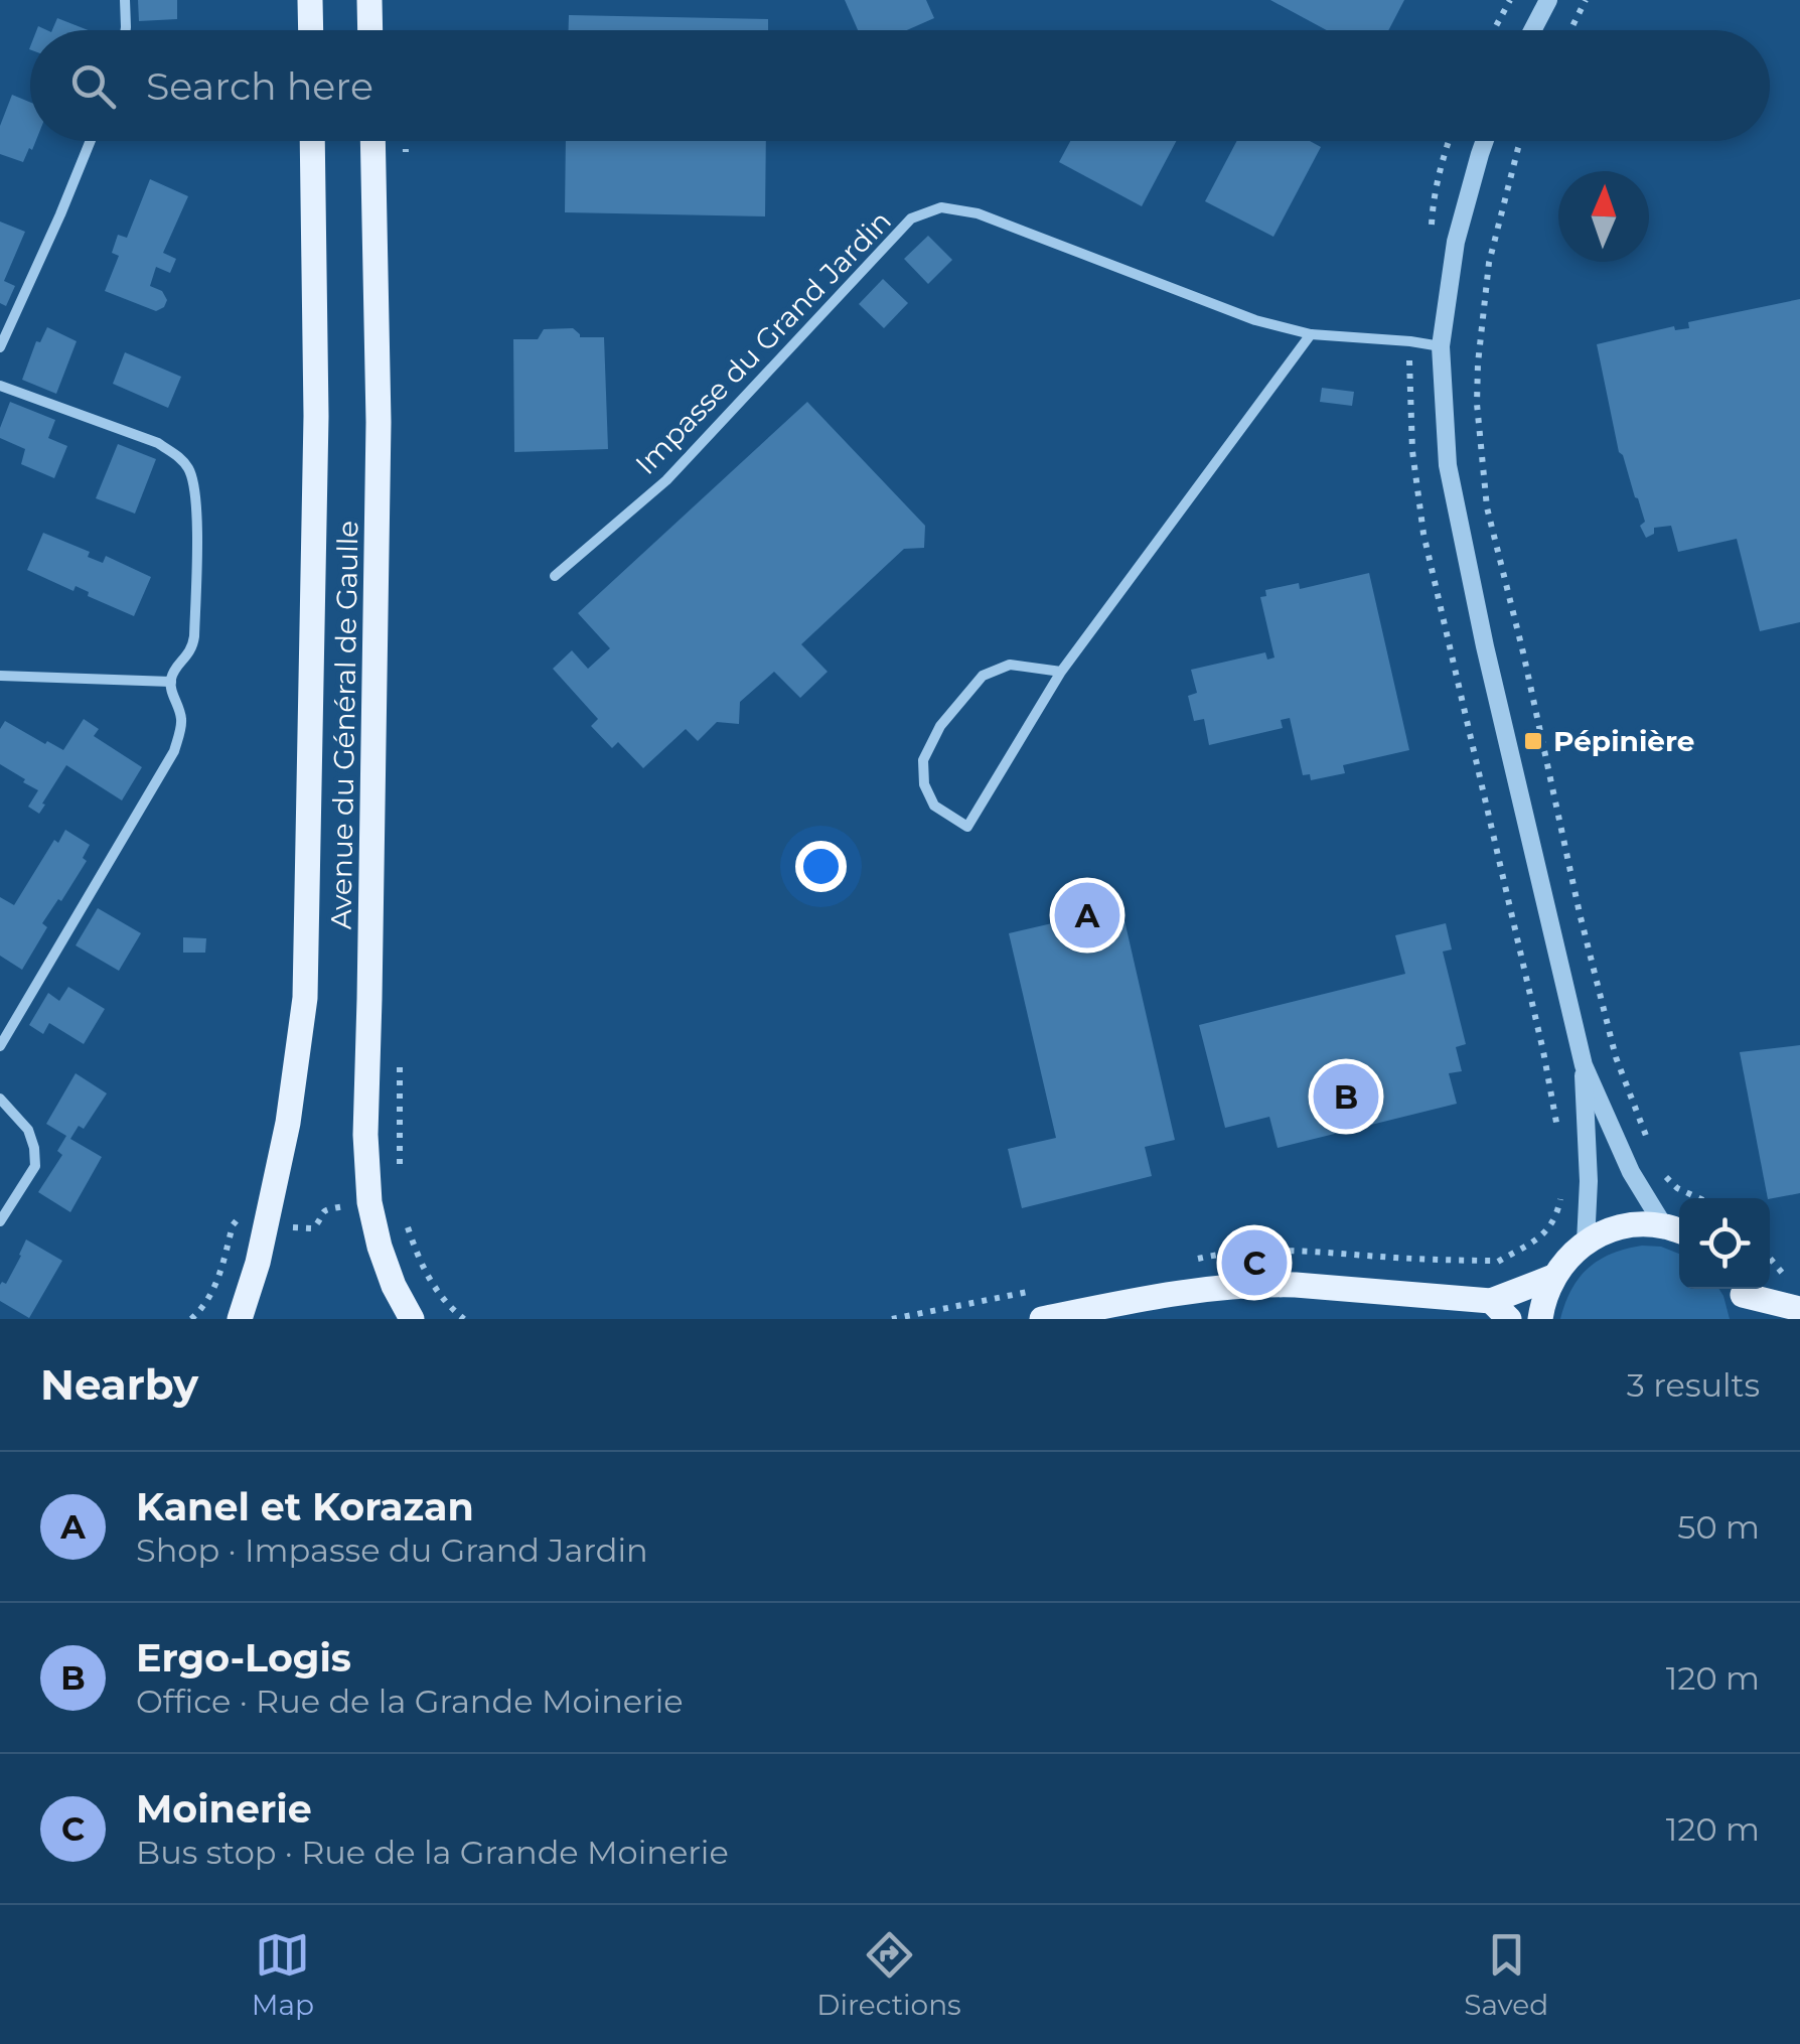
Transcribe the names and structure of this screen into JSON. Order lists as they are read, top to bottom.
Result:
{
  "streets": {
    "main road": ["Avenue du Général de Gaulle"],
    "street": ["Impasse du Grand Jardin"]
  },
  "places": {
    "transit": ["Pépinière"]
  },
  "north": "top",
  "page": {
    "search": "Search here",
    "pins": ["A", "B", "C"],
    "heading": ["Nearby", "3 results"],
    "list": [
      {
        "mark": "A",
        "name": "Kanel et Korazan",
        "note": "Shop · Impasse du Grand Jardin",
        "value": "50 m"
      },
      {
        "mark": "B",
        "name": "Ergo-Logis",
        "note": "Office · Rue de la Grande Moinerie",
        "value": "120 m"
      },
      {
        "mark": "C",
        "name": "Moinerie",
        "note": "Bus stop · Rue de la Grande Moinerie",
        "value": "120 m"
      }
    ],
    "nav": ["Map", "Directions", "Saved"]
  }
}
